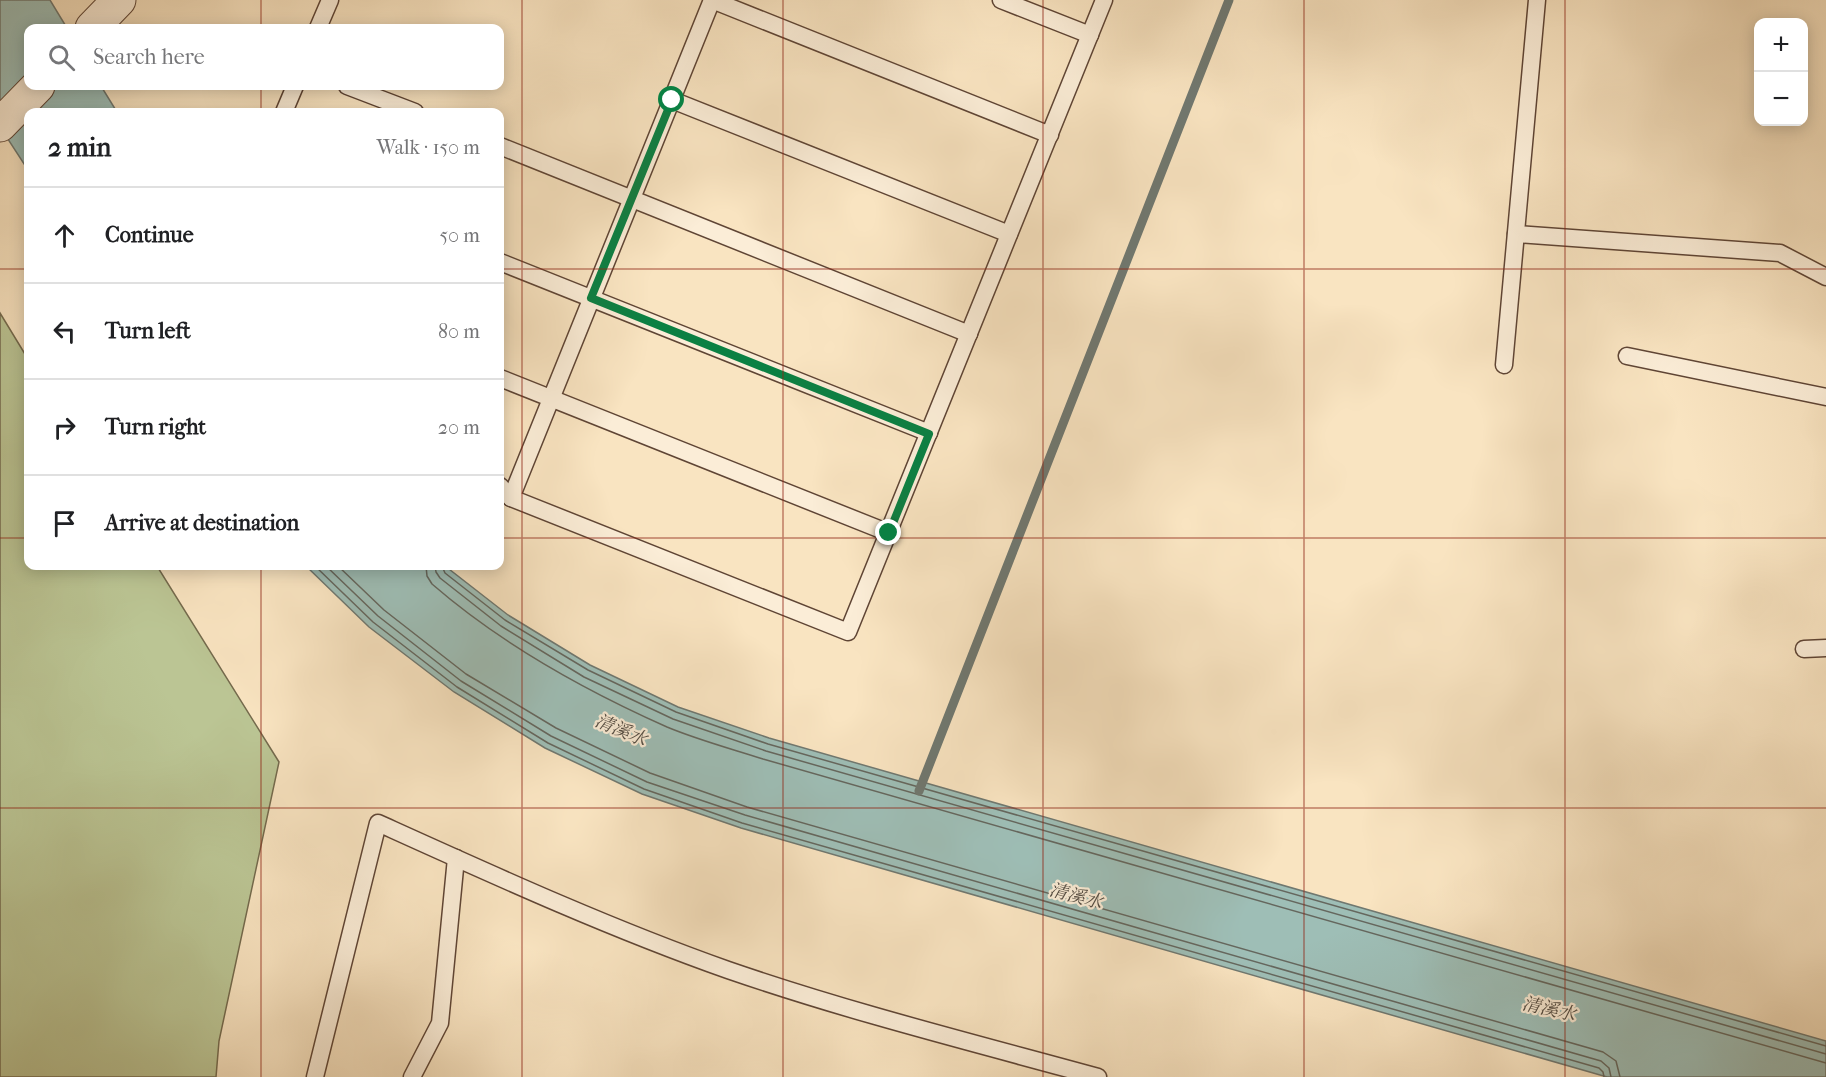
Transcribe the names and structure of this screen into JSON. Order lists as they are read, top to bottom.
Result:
{
  "water": ["清溪水"],
  "page": {
    "map_buttons": ["+", "−"],
    "search": "Search here",
    "heading": ["2 min", "Walk · 150 m"],
    "list": [
      ["Continue", "50 m"],
      ["Turn left", "80 m"],
      ["Turn right", "20 m"],
      "Arrive at destination"
    ]
  }
}
